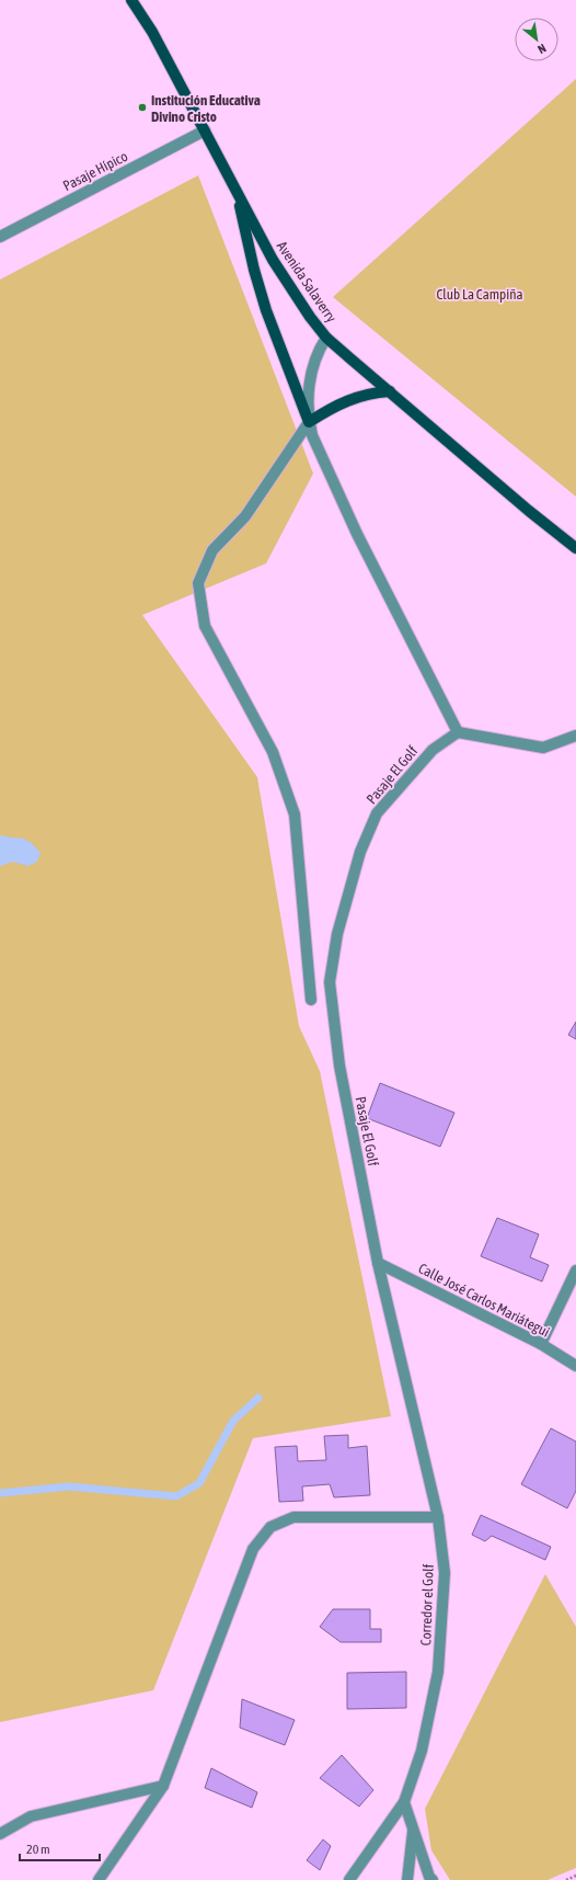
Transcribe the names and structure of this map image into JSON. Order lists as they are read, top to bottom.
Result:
{
  "streets": {
    "main road": ["Avenida Salaverry"],
    "street": [
      "Pasaje Hípico",
      "Pasaje El Golf",
      "Calle José Carlos Mariátegui",
      "Corredor el Golf"
    ]
  },
  "crossings": [
    ["Pasaje Hípico", "Avenida Salaverry"],
    ["Pasaje El Golf", "Calle José Carlos Mariátegui"],
    ["Pasaje El Golf", "Corredor el Golf"],
    ["Calle José Carlos Mariátegui", "Corredor el Golf"]
  ],
  "parks": ["Club La Campiña"],
  "places": ["Institución Educativa Divino Cristo"],
  "scale_bar": "20 m",
  "north": "bottom right"
}
